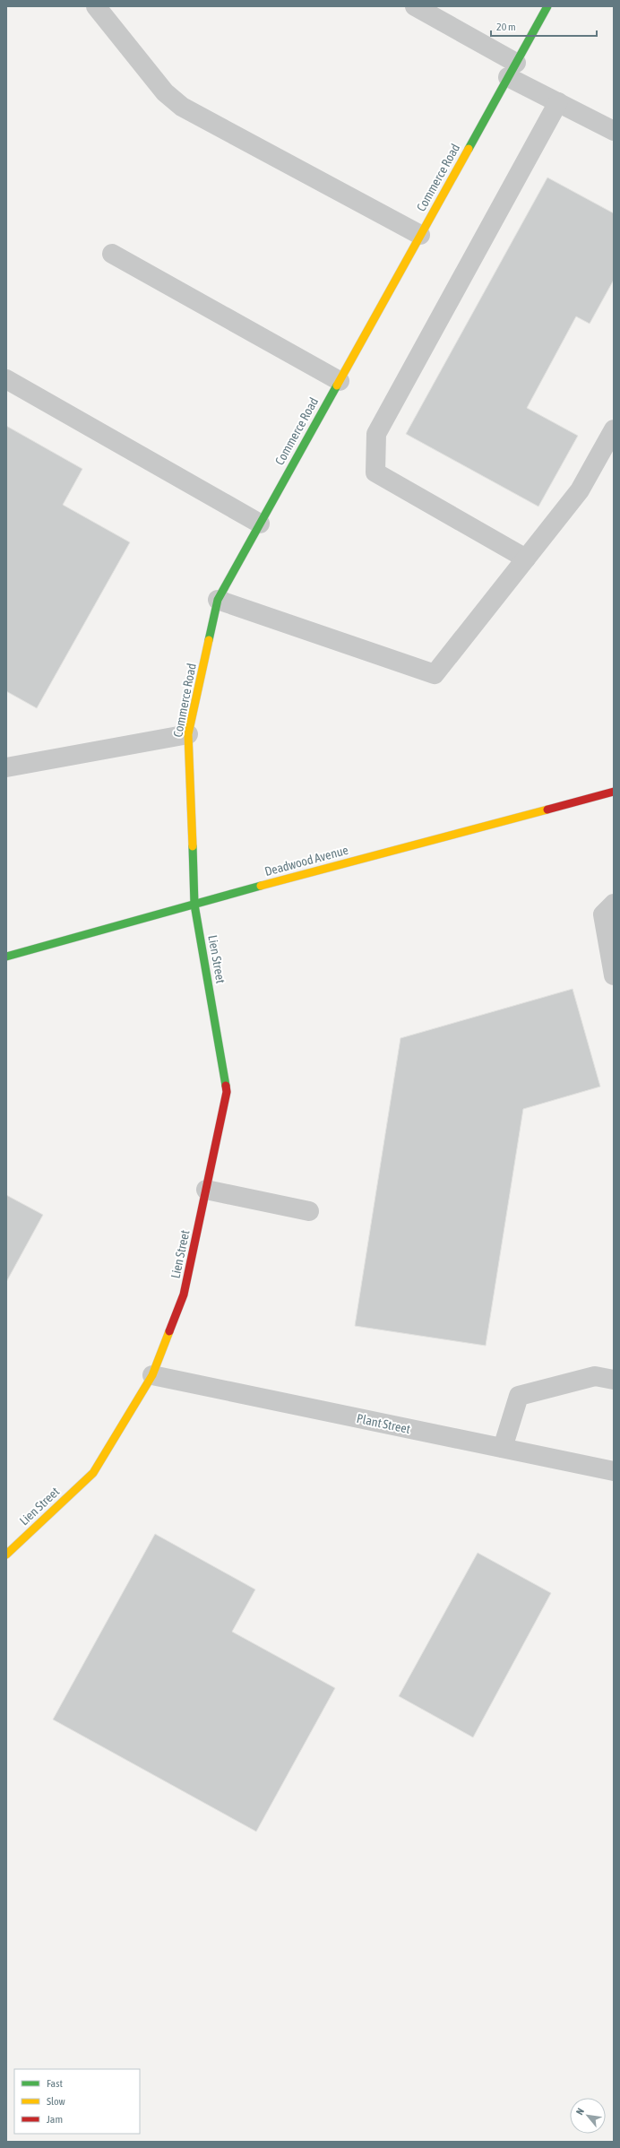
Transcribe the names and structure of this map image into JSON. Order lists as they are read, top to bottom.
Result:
{
  "streets": {
    "street": [
      "Commerce Road",
      "Deadwood Avenue",
      "Lien Street",
      "Plant Street"
    ]
  },
  "crossings": [
    ["Commerce Road", "Deadwood Avenue"],
    ["Commerce Road", "Lien Street"],
    ["Deadwood Avenue", "Lien Street"],
    ["Lien Street", "Plant Street"]
  ],
  "legend": ["Fast", "Slow", "Jam"],
  "scale_bar": "20 m",
  "north": "top left"
}
